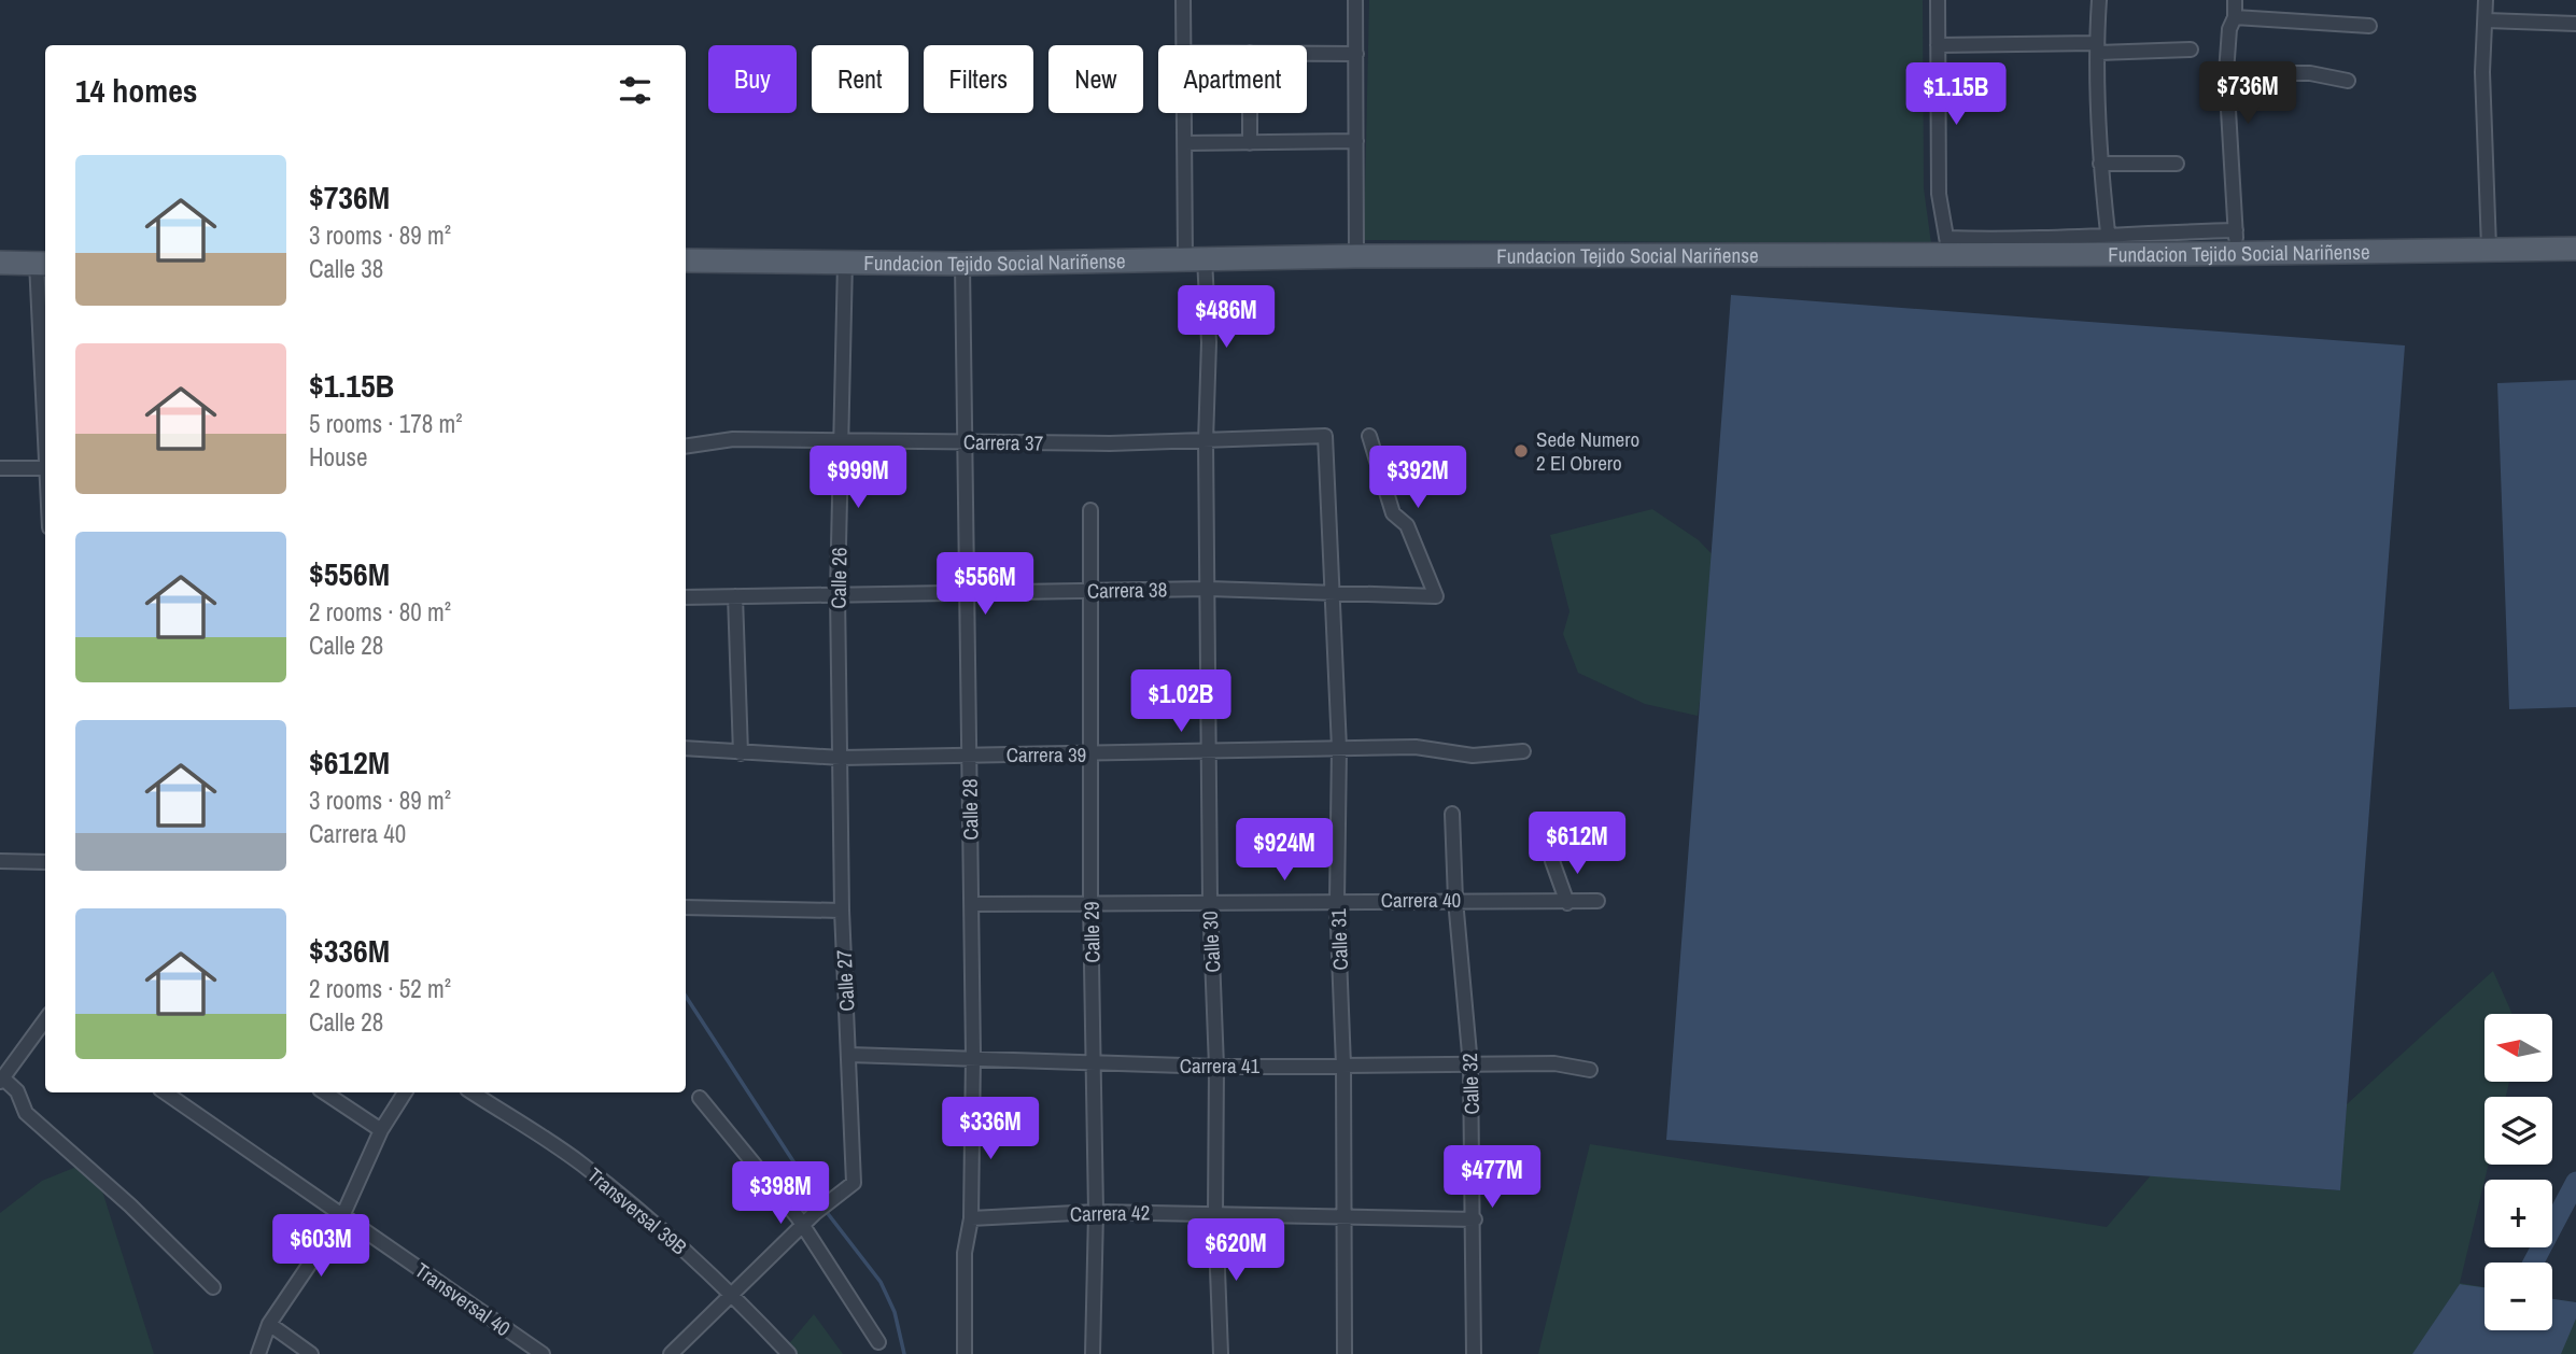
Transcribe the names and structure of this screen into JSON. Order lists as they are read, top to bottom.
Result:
{
  "streets": {
    "main road": ["Fundacion Tejido Social Nariñense"],
    "street": [
      "Carrera 37",
      "Calle 26",
      "Carrera 38",
      "Carrera 39",
      "Calle 28",
      "Carrera 40",
      "Calle 29",
      "Calle 31",
      "Calle 30",
      "Calle 27",
      "Carrera 41",
      "Calle 32",
      "Transversal 39B",
      "Carrera 42",
      "Transversal 40"
    ]
  },
  "crossings": [
    ["Fundacion Tejido Social Nariñense", "Calle 26"],
    ["Fundacion Tejido Social Nariñense", "Calle 28"],
    ["Fundacion Tejido Social Nariñense", "Calle 30"],
    ["Carrera 37", "Calle 26"],
    ["Carrera 37", "Calle 28"],
    ["Carrera 37", "Calle 31"],
    ["Carrera 37", "Calle 30"],
    ["Calle 26", "Carrera 38"],
    ["Calle 26", "Carrera 39"],
    ["Calle 26", "Calle 27"],
    ["Carrera 38", "Calle 28"],
    ["Carrera 38", "Calle 29"],
    ["Carrera 38", "Calle 31"],
    ["Carrera 38", "Calle 30"],
    ["Carrera 39", "Calle 28"],
    ["Carrera 39", "Calle 29"],
    ["Carrera 39", "Calle 31"],
    ["Carrera 39", "Calle 30"],
    ["Carrera 39", "Calle 27"],
    ["Calle 28", "Carrera 40"],
    ["Calle 28", "Carrera 41"],
    ["Calle 28", "Carrera 42"],
    ["Carrera 40", "Calle 29"],
    ["Carrera 40", "Calle 31"],
    ["Carrera 40", "Calle 30"],
    ["Carrera 40", "Calle 32"],
    ["Calle 29", "Carrera 41"],
    ["Calle 29", "Carrera 42"],
    ["Calle 31", "Carrera 41"],
    ["Calle 31", "Carrera 42"],
    ["Calle 30", "Carrera 41"],
    ["Calle 30", "Carrera 42"],
    ["Calle 27", "Carrera 41"],
    ["Carrera 41", "Calle 32"],
    ["Calle 32", "Carrera 42"]
  ],
  "places": ["Sede Numero 2 El Obrero"],
  "north": "left",
  "page": {
    "chip": [
      "Buy",
      "Rent",
      "Filters",
      "New",
      "Apartment"
    ],
    "heading": "14 homes",
    "price": [
      "$736M",
      "$1.15B",
      "$486M",
      "$999M",
      "$392M",
      "$556M",
      "$1.02B",
      "$612M",
      "$924M",
      "$336M",
      "$477M",
      "$398M",
      "$603M",
      "$620M"
    ],
    "list": [
      {
        "name": "$736M",
        "note": "3 rooms · 89 m² · Calle 38"
      },
      {
        "name": "$1.15B",
        "note": "5 rooms · 178 m² · House"
      },
      {
        "name": "$556M",
        "note": "2 rooms · 80 m² · Calle 28"
      },
      {
        "name": "$612M",
        "note": "3 rooms · 89 m² · Carrera 40"
      },
      {
        "name": "$336M",
        "note": "2 rooms · 52 m² · Calle 28"
      }
    ],
    "map_buttons": ["+", "−"]
  }
}
